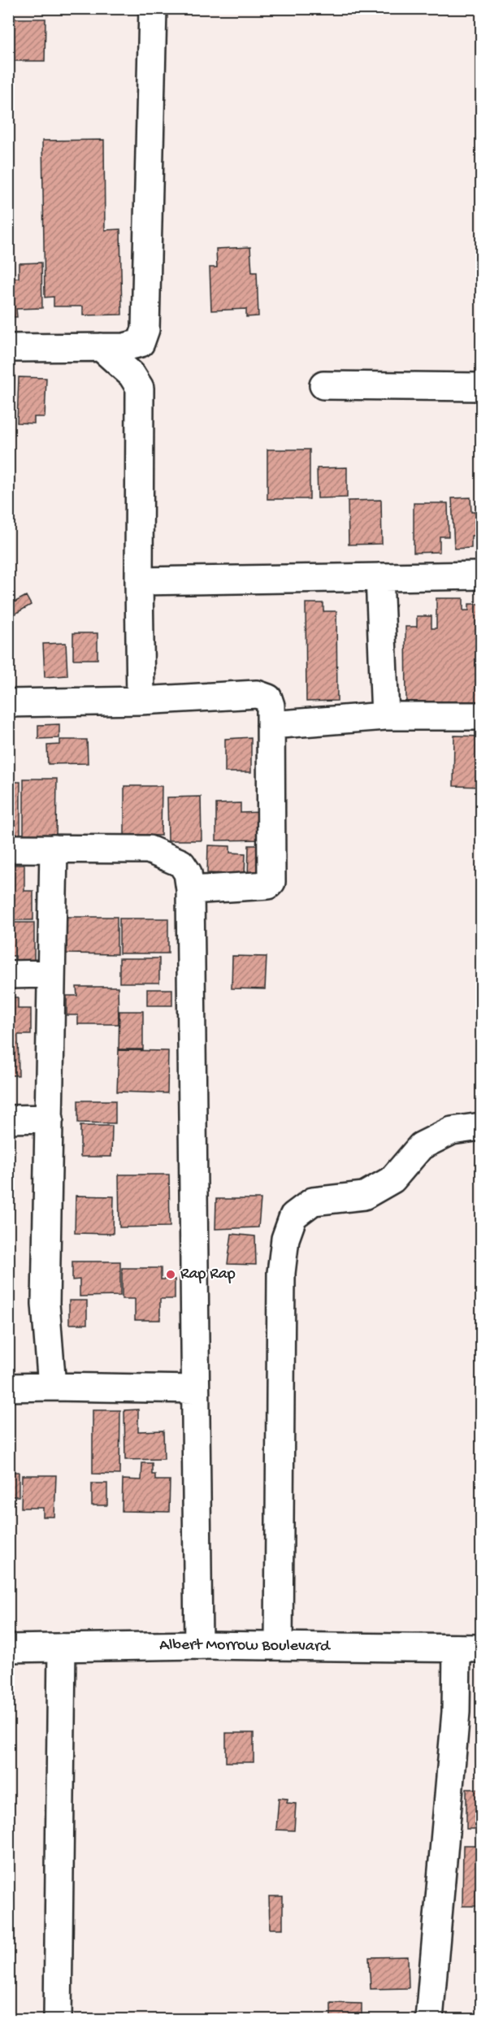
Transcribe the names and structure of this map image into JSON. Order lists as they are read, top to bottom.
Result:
{
  "streets": {
    "main road": ["Albert Morrow Boulevard"]
  },
  "places": ["Rap Rap"]
}
